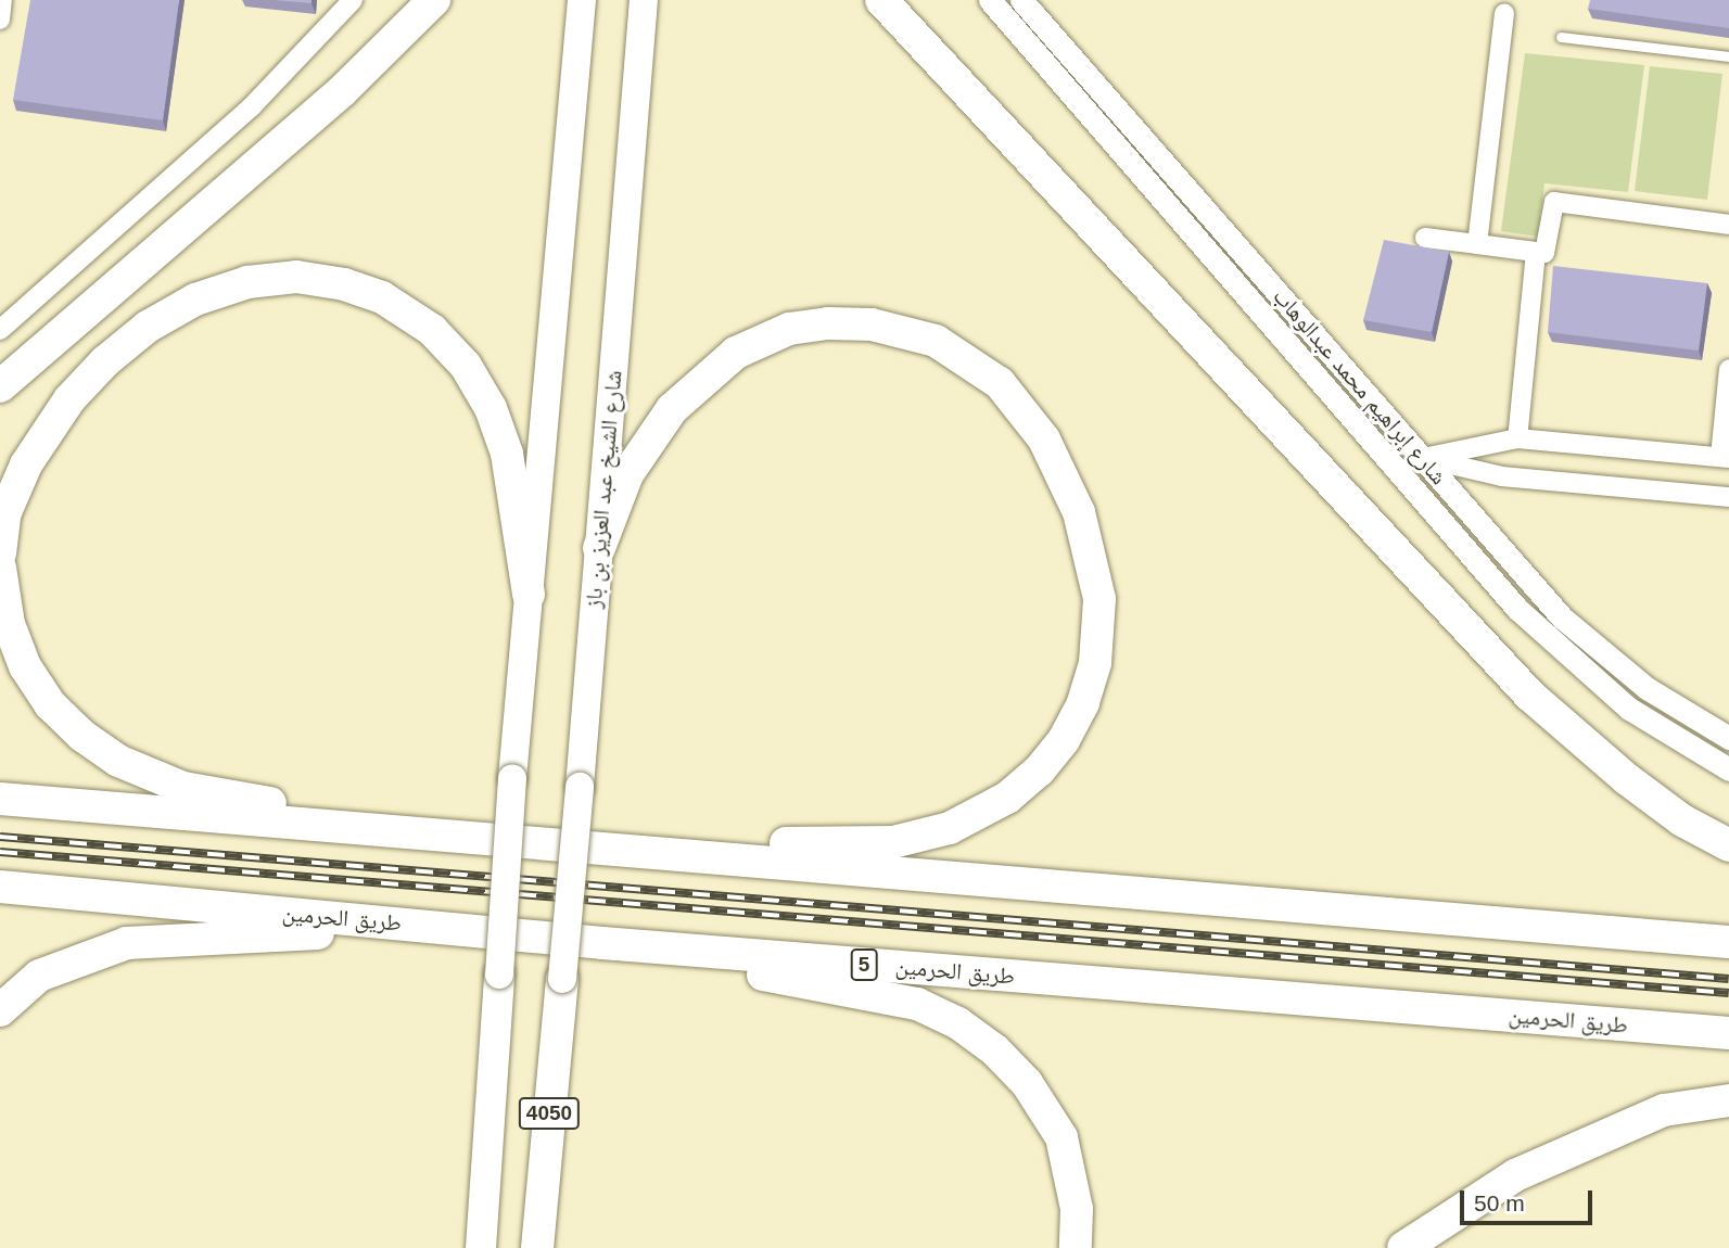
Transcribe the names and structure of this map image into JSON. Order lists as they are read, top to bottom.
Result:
{
  "streets": {
    "highway": ["طريق الحرمين", "5", "4050"],
    "main road": ["شارع الشيخ عبد العزيز بن باز"],
    "street": ["شارع إبراهيم محمد عبدالوهاب"]
  },
  "crossings": [
    ["شارع الشيخ عبد العزيز بن باز", "4050"]
  ],
  "scale_bar": "50 m"
}
